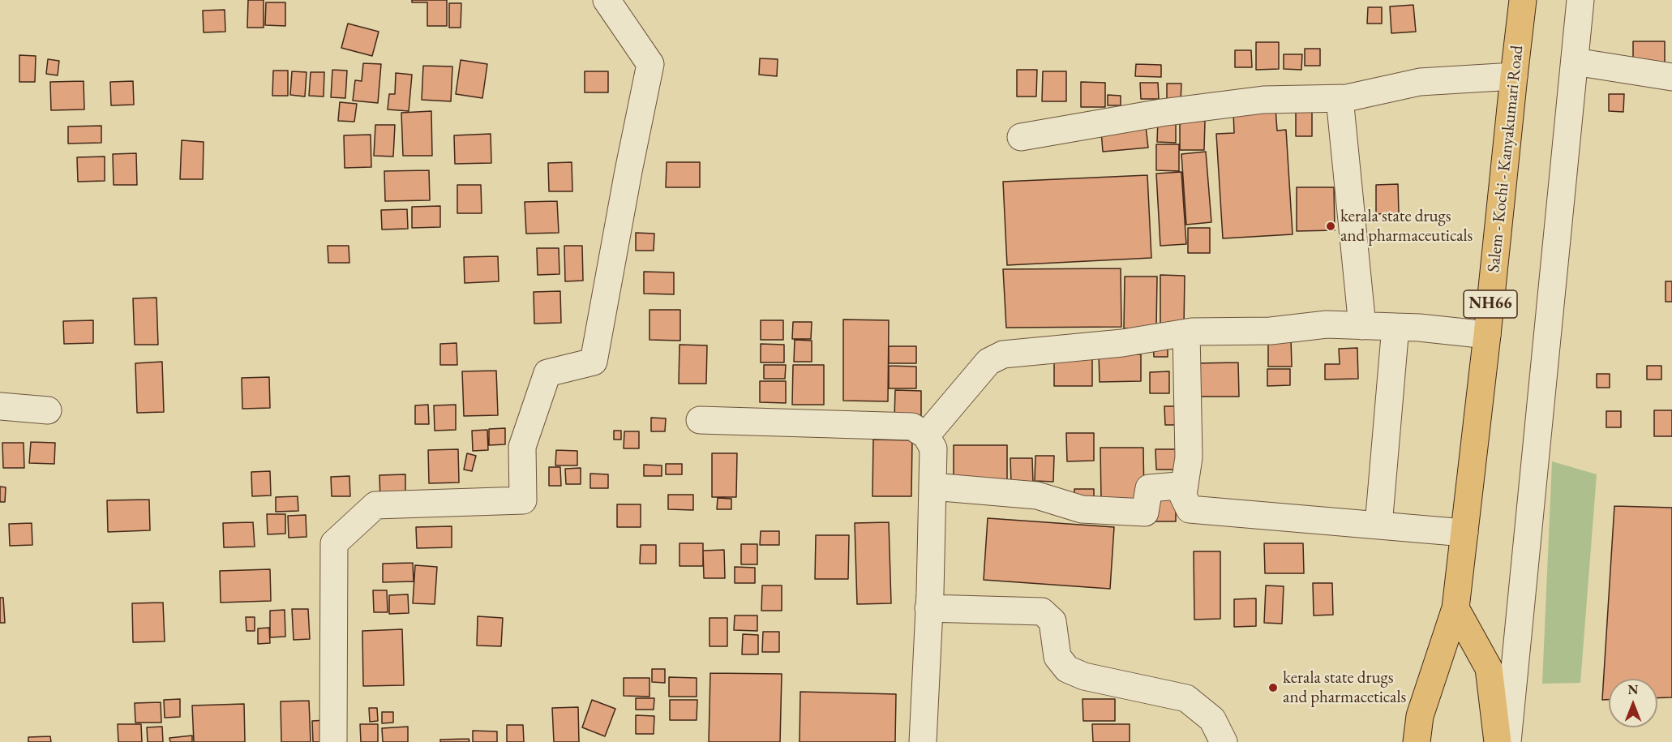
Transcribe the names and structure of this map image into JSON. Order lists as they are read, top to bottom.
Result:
{
  "streets": {
    "highway": ["Salem - Kochi - Kanyakumari Road", "NH66"]
  },
  "crossings": [
    ["Salem - Kochi - Kanyakumari Road", "NH66"]
  ],
  "places": ["kerala state drugs and pharmaceuticals", "kerala state drugs and pharmaceticals"],
  "north": "top"
}
